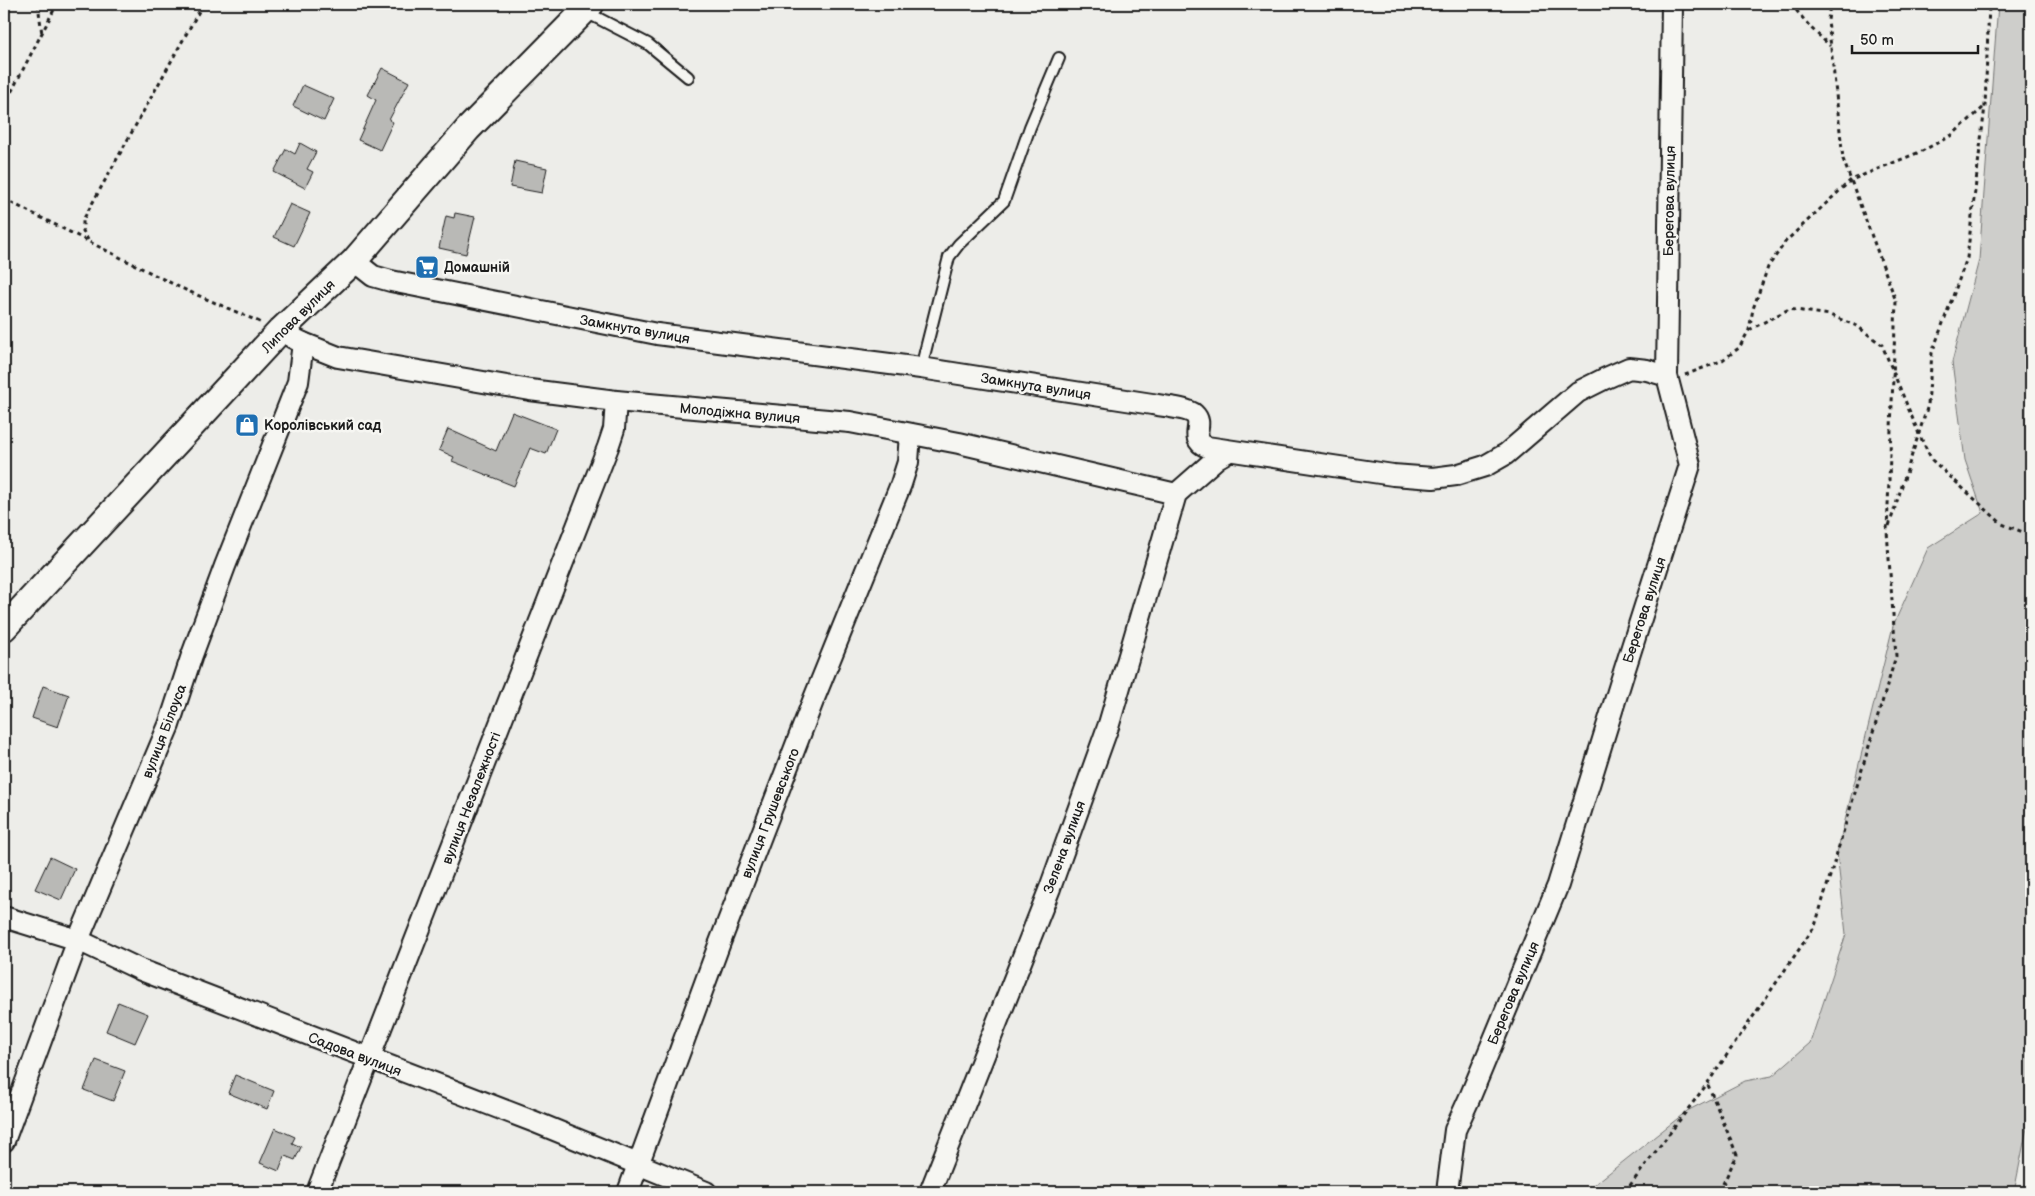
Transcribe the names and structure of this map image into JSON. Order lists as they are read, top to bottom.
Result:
{
  "streets": {
    "street": [
      "Берегова вулиця",
      "Липова вулиця",
      "Замкнута вулиця",
      "Молодіжна вулиця",
      "вулиця Білоуса",
      "вулиця Незалежності",
      "вулиця Грушевського",
      "Зелена вулиця",
      "Садова вулиця"
    ]
  },
  "crossings": [
    ["Берегова вулиця", "Замкнута вулиця"],
    ["Липова вулиця", "Замкнута вулиця"],
    ["Молодіжна вулиця", "вулиця Білоуса"],
    ["Молодіжна вулиця", "вулиця Незалежності"],
    ["Молодіжна вулиця", "вулиця Грушевського"],
    ["Молодіжна вулиця", "Зелена вулиця"],
    ["вулиця Білоуса", "Садова вулиця"],
    ["вулиця Незалежності", "Садова вулиця"],
    ["вулиця Грушевського", "Садова вулиця"]
  ],
  "places": {
    "supermarket": ["Домашній"],
    "shop": ["Королівський сад"]
  },
  "scale_bar": "50 m"
}
